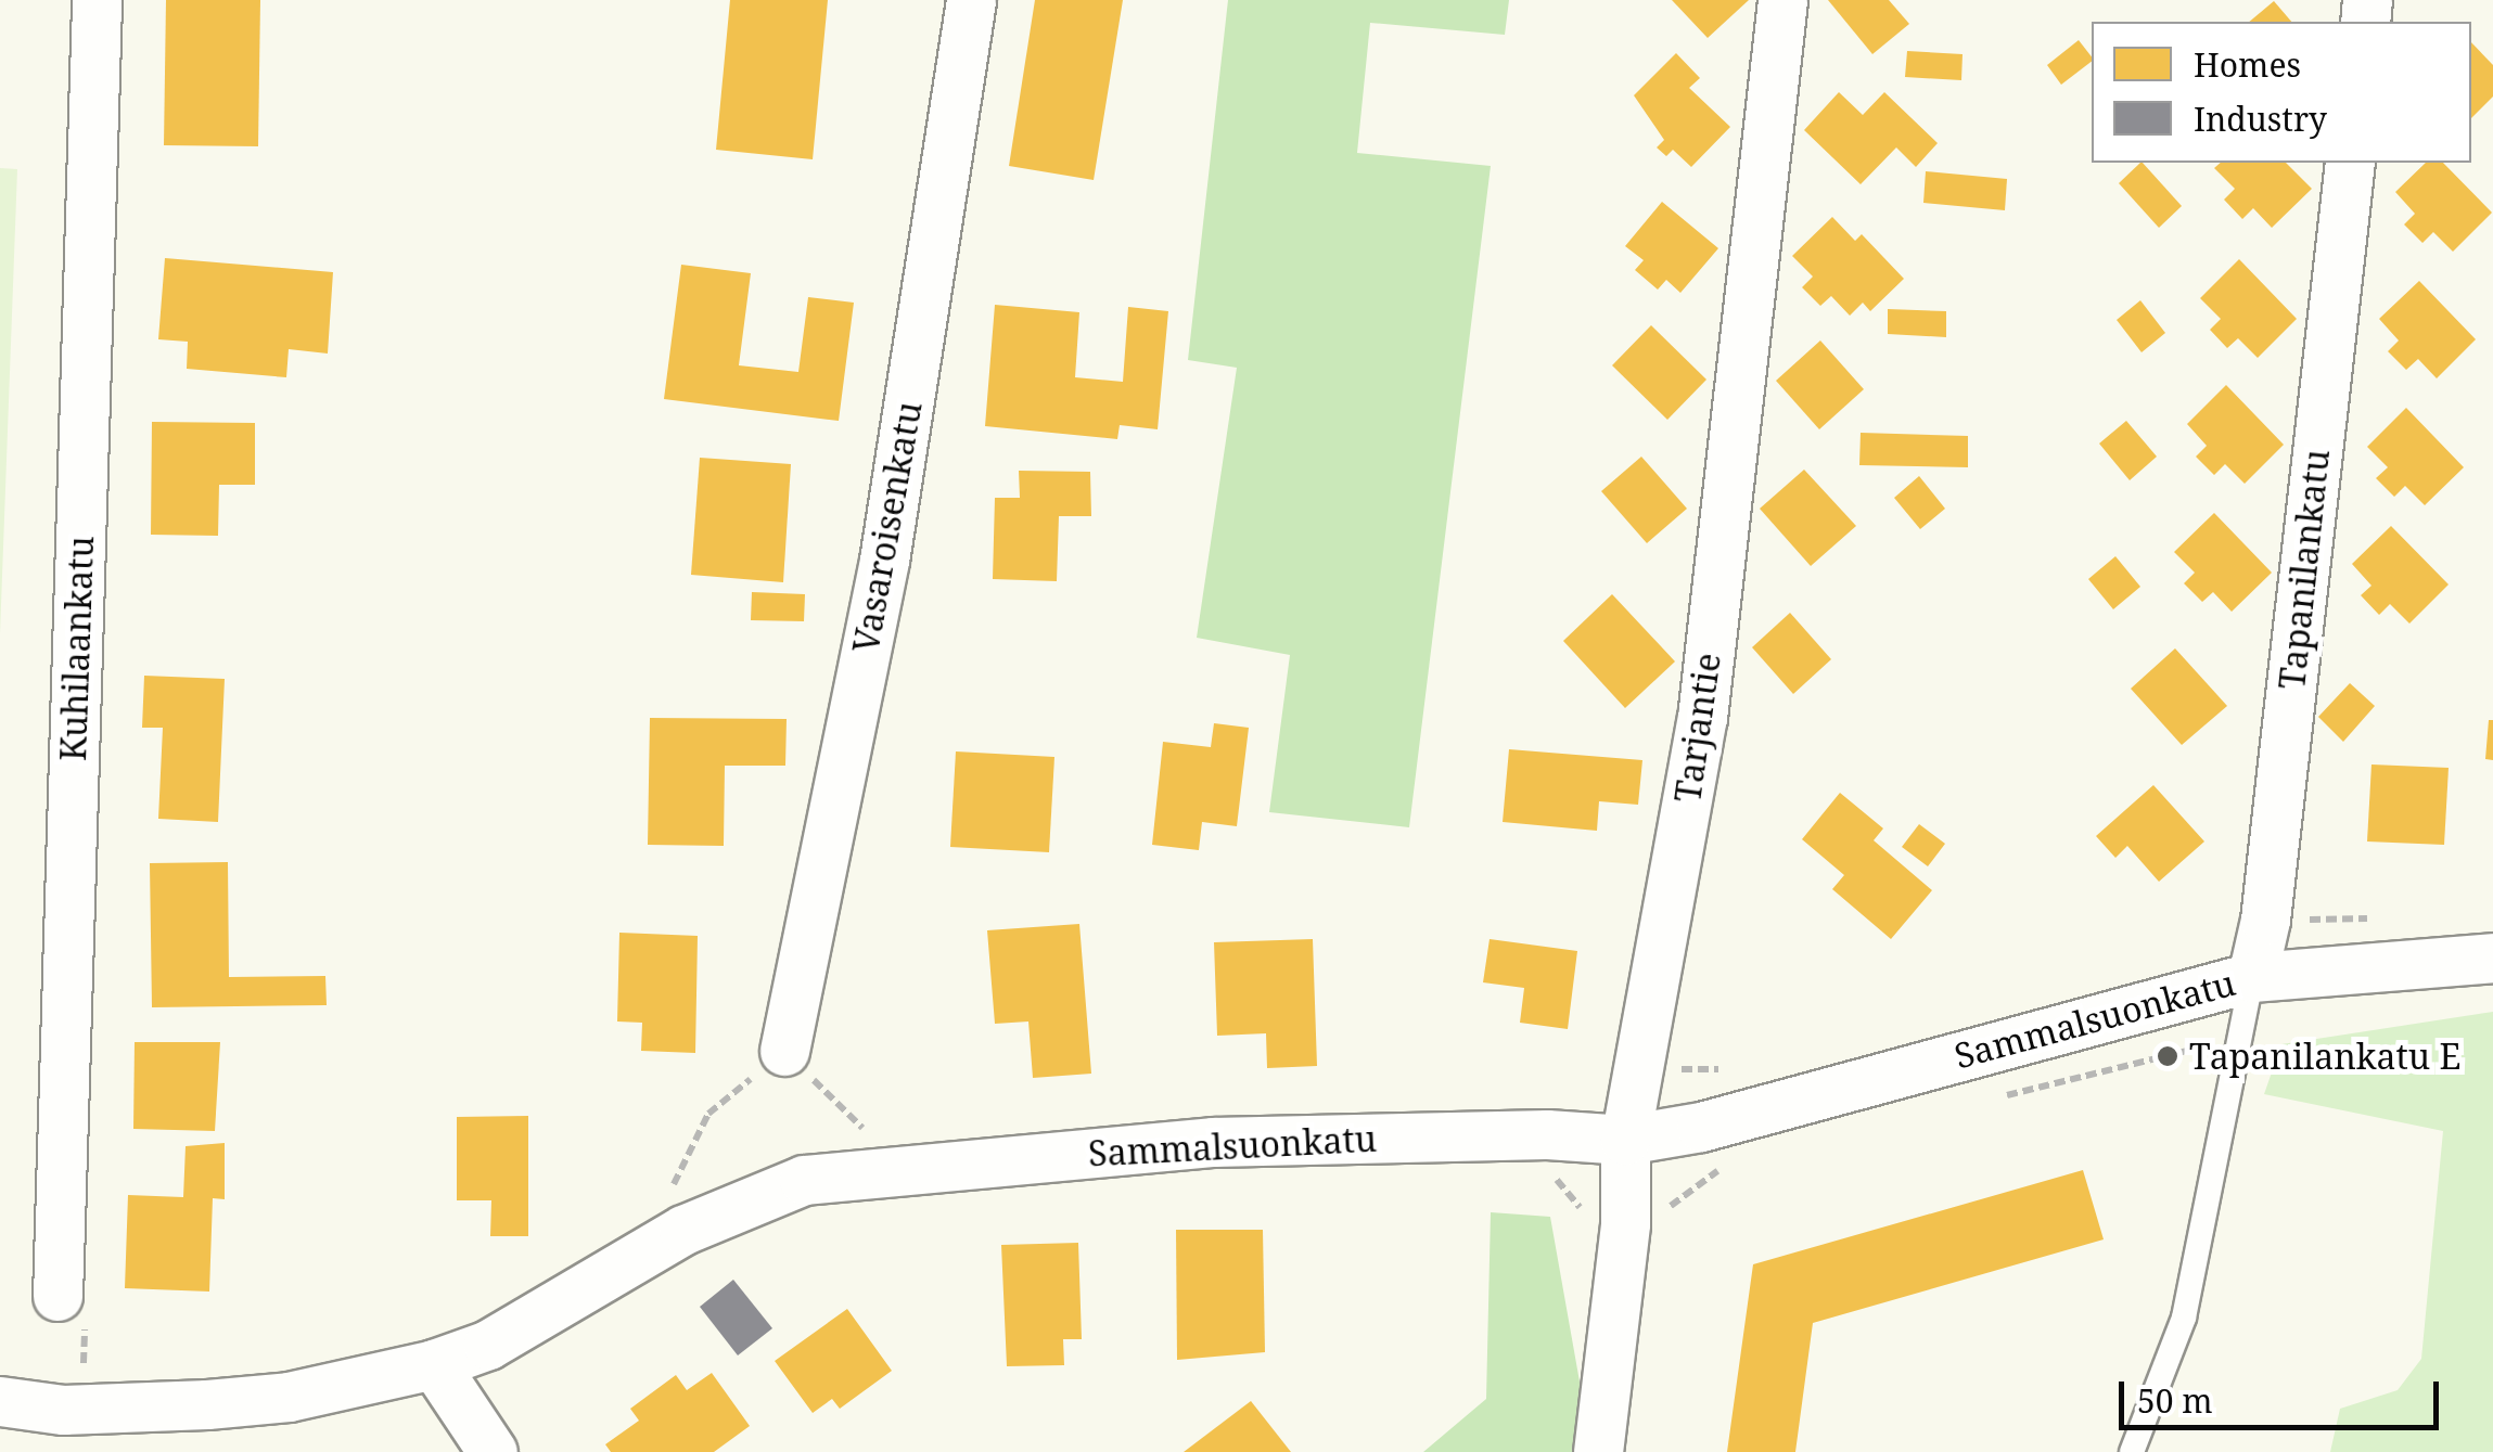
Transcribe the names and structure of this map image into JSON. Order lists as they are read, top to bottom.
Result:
{
  "streets": {
    "street": [
      "Vasaroisenkatu",
      "Tapanilankatu",
      "Kuhilaankatu",
      "Tarjantie",
      "Sammalsuonkatu"
    ]
  },
  "crossings": [
    ["Tapanilankatu", "Sammalsuonkatu"],
    ["Tarjantie", "Sammalsuonkatu"]
  ],
  "places": ["Tapanilankatu E"],
  "legend": ["Homes", "Industry"],
  "scale_bar": "50 m"
}
